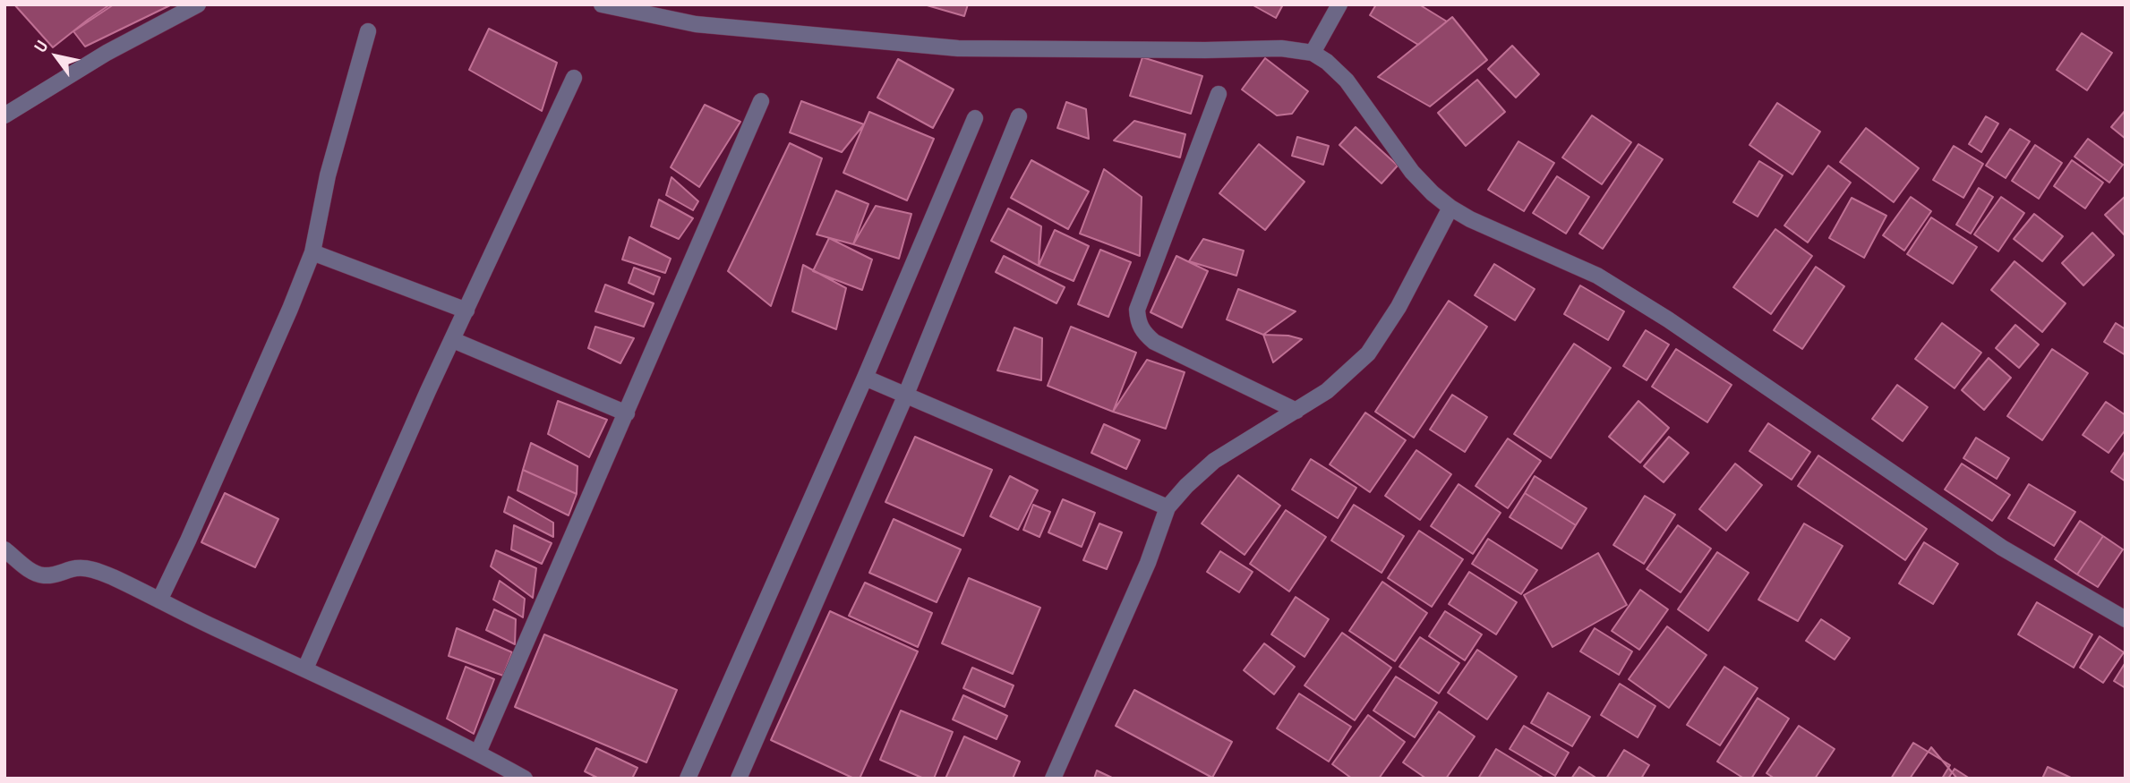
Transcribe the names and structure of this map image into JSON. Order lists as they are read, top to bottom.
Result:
{
  "north": "top left"
}
